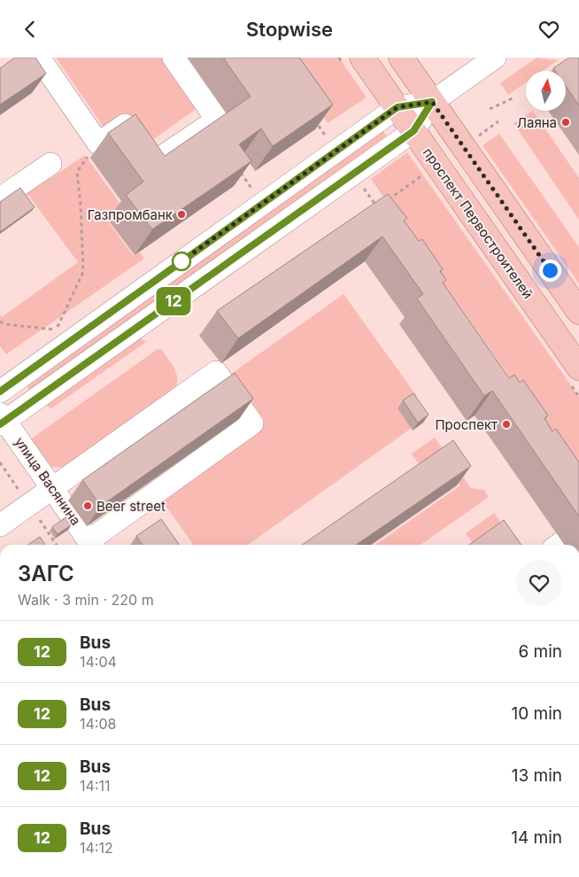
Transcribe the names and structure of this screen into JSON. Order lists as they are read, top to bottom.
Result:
{
  "streets": {
    "main road": ["проспект Первостроителей"],
    "street": ["улица Васянина"]
  },
  "places": [
    "Лаяна",
    "Газпромбанк",
    "Проспект",
    "Beer street"
  ],
  "lines": ["bus line 12"],
  "north": "top",
  "page": {
    "header": "Stopwise",
    "on_map": "12",
    "heading": ["ЗАГС", "Walk · 3 min · 220 m"],
    "list": [
      {
        "mark": "12",
        "name": "Bus",
        "note": "14:04",
        "value": "6 min"
      },
      {
        "mark": "12",
        "name": "Bus",
        "note": "14:08",
        "value": "10 min"
      },
      {
        "mark": "12",
        "name": "Bus",
        "note": "14:11",
        "value": "13 min"
      },
      {
        "mark": "12",
        "name": "Bus",
        "note": "14:12",
        "value": "14 min"
      }
    ]
  }
}
